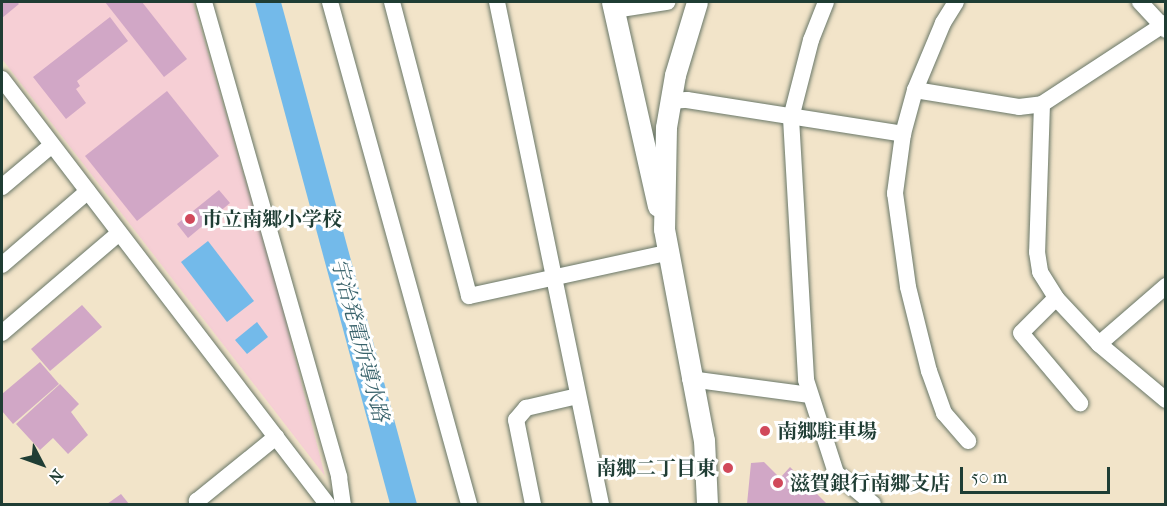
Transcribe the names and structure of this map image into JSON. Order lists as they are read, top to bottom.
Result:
{
  "water": ["宇治発電所導水路"],
  "places": [
    "市立南郷小学校",
    "南郷駐車場",
    "南郷二丁目東",
    "滋賀銀行南郷支店"
  ],
  "scale_bar": "50 m",
  "north": "bottom right"
}
